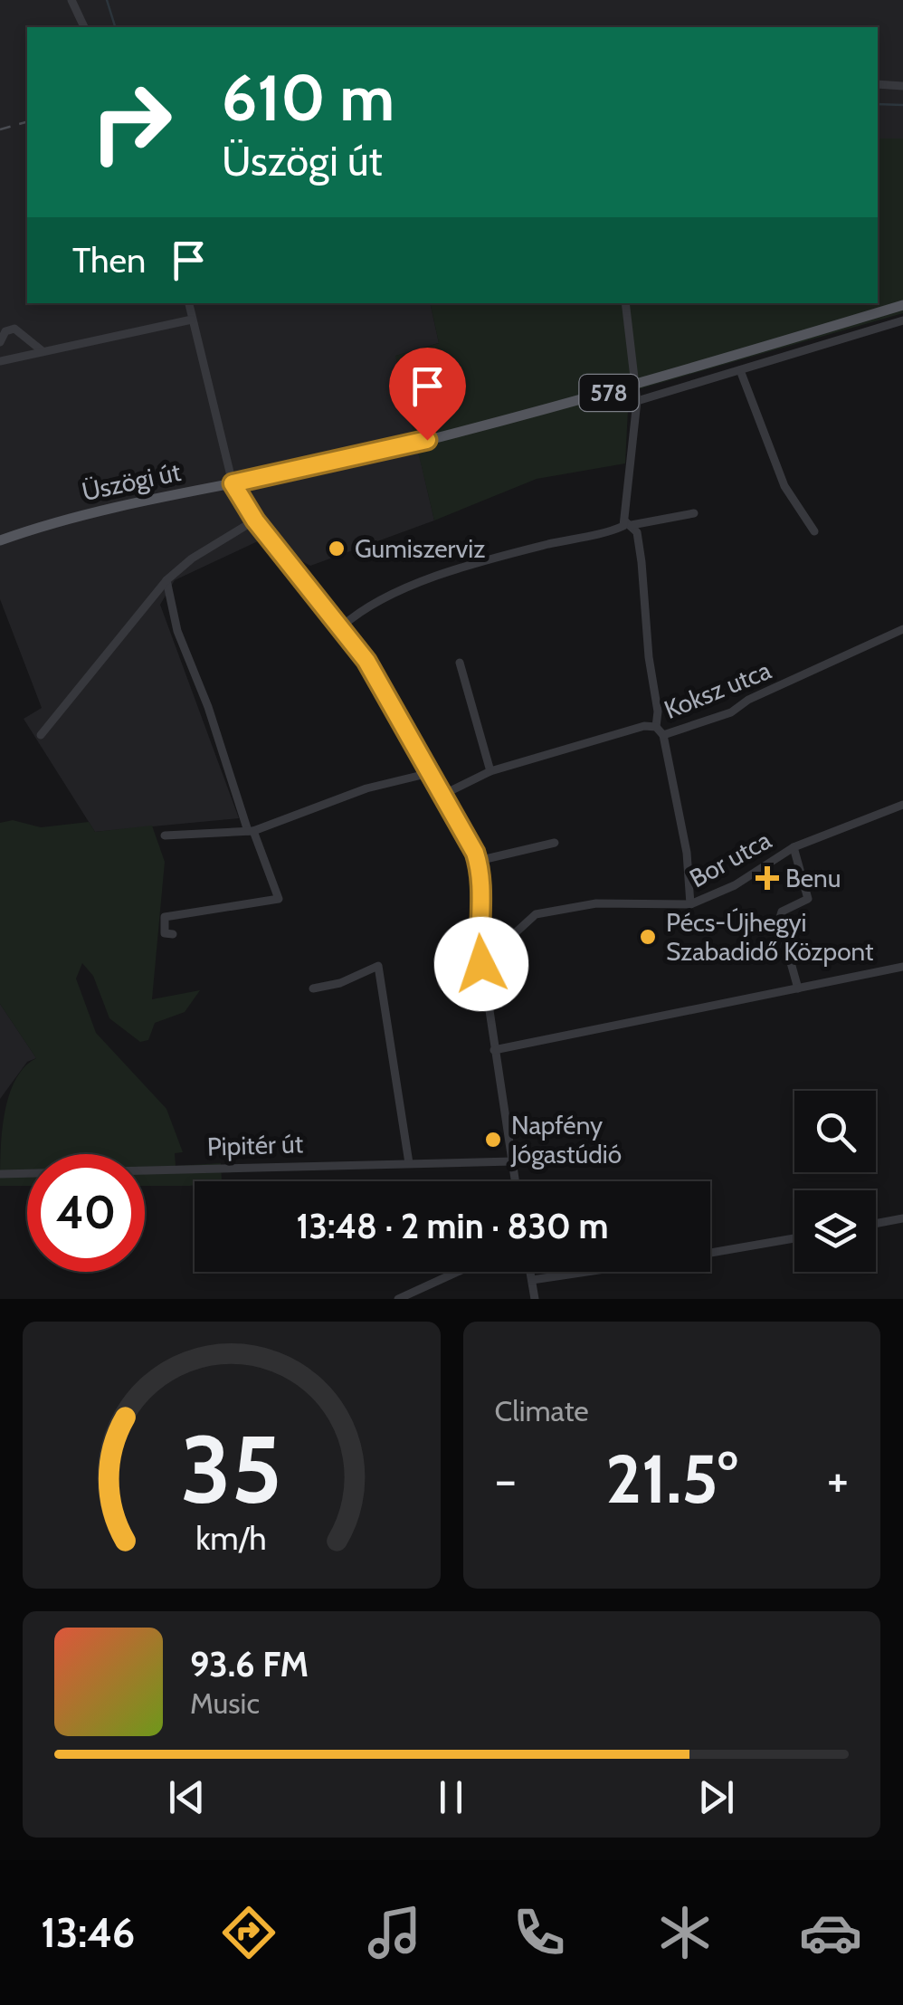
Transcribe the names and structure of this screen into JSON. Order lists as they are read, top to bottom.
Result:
{
  "streets": {
    "main road": ["578", "Üszögi út"],
    "street": ["Koksz utca", "Bor utca", "Pipitér út"]
  },
  "places": {
    "other": ["Gumiszerviz", "Pécs-Újhegyi Szabadidő Központ", "Napfény Jógastúdió"],
    "health": ["Benu"]
  },
  "page": {
    "turn": ["610 m", "Üszögi út"],
    "then": "Then",
    "limit": "40",
    "trip": "13:48 · 2 min · 830 m",
    "tile": "Climate",
    "heat": ["−", "21.5°", "+"],
    "song": ["93.6 FM", "Music"],
    "tabs": "13:46",
    "gauge": ["35", "km/h"]
  }
}
